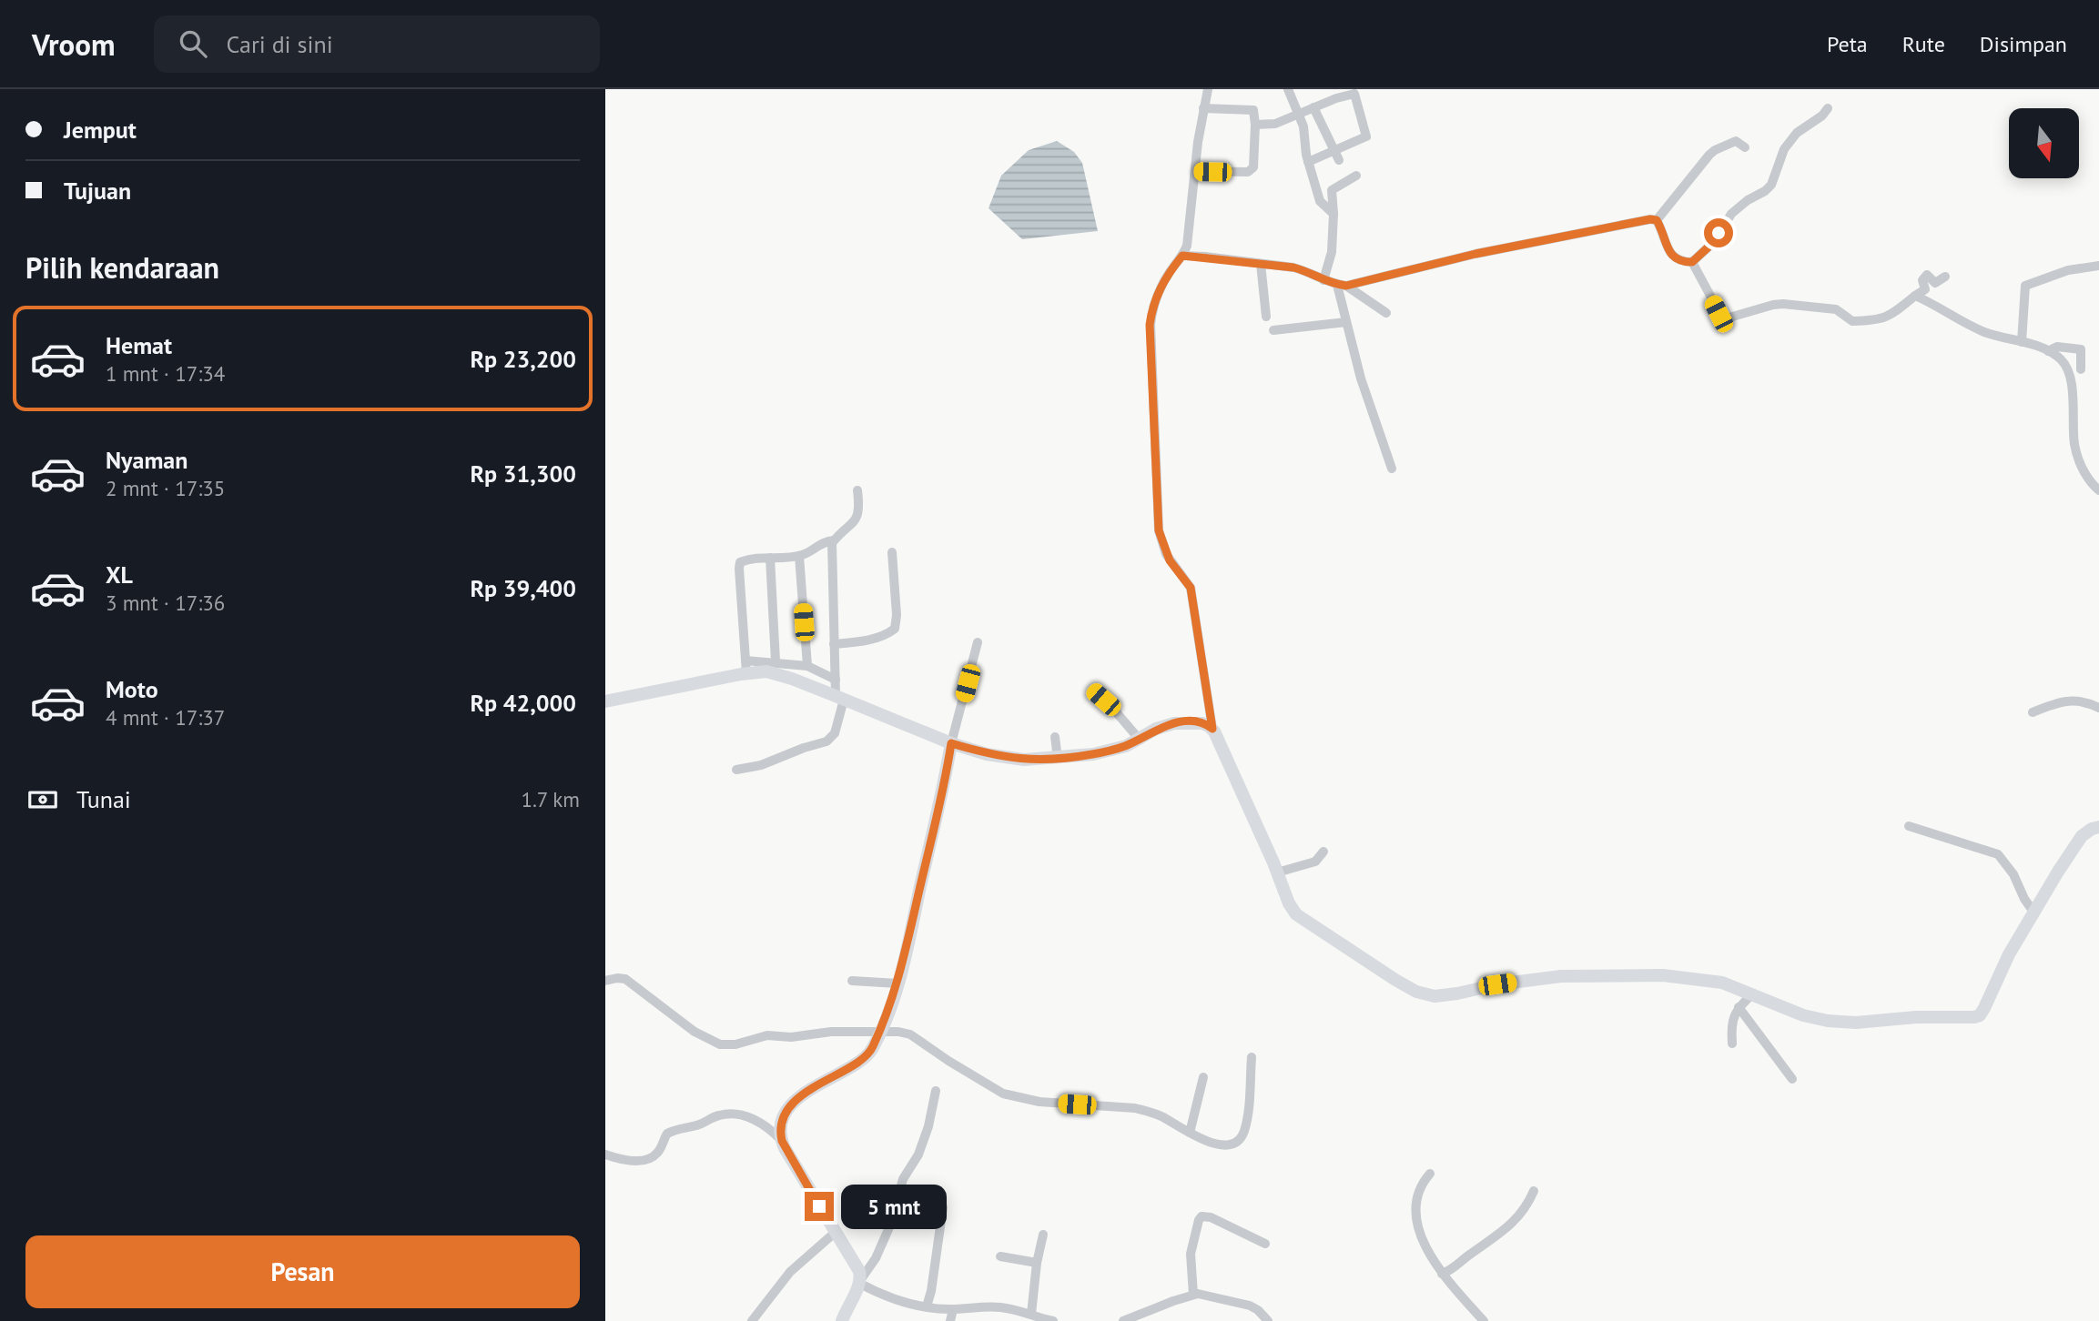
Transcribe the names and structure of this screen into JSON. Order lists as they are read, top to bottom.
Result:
{
  "north": "bottom",
  "page": {
    "header": "Vroom",
    "search": "Cari di sini",
    "nav": ["Peta", "Rute", "Disimpan"],
    "banner": ["Jemput", "Tujuan"],
    "heading": "Pilih kendaraan",
    "list": [
      {
        "name": "Hemat",
        "note": "1 mnt · 17:34",
        "value": "Rp 23,200"
      },
      {
        "name": "Nyaman",
        "note": "2 mnt · 17:35",
        "value": "Rp 31,300"
      },
      {
        "name": "XL",
        "note": "3 mnt · 17:36",
        "value": "Rp 39,400"
      },
      {
        "name": "Moto",
        "note": "4 mnt · 17:37",
        "value": "Rp 42,000"
      }
    ],
    "pay": ["Tunai", "1.7 km"],
    "bubble": "5 mnt",
    "buttons": "Pesan"
  }
}
